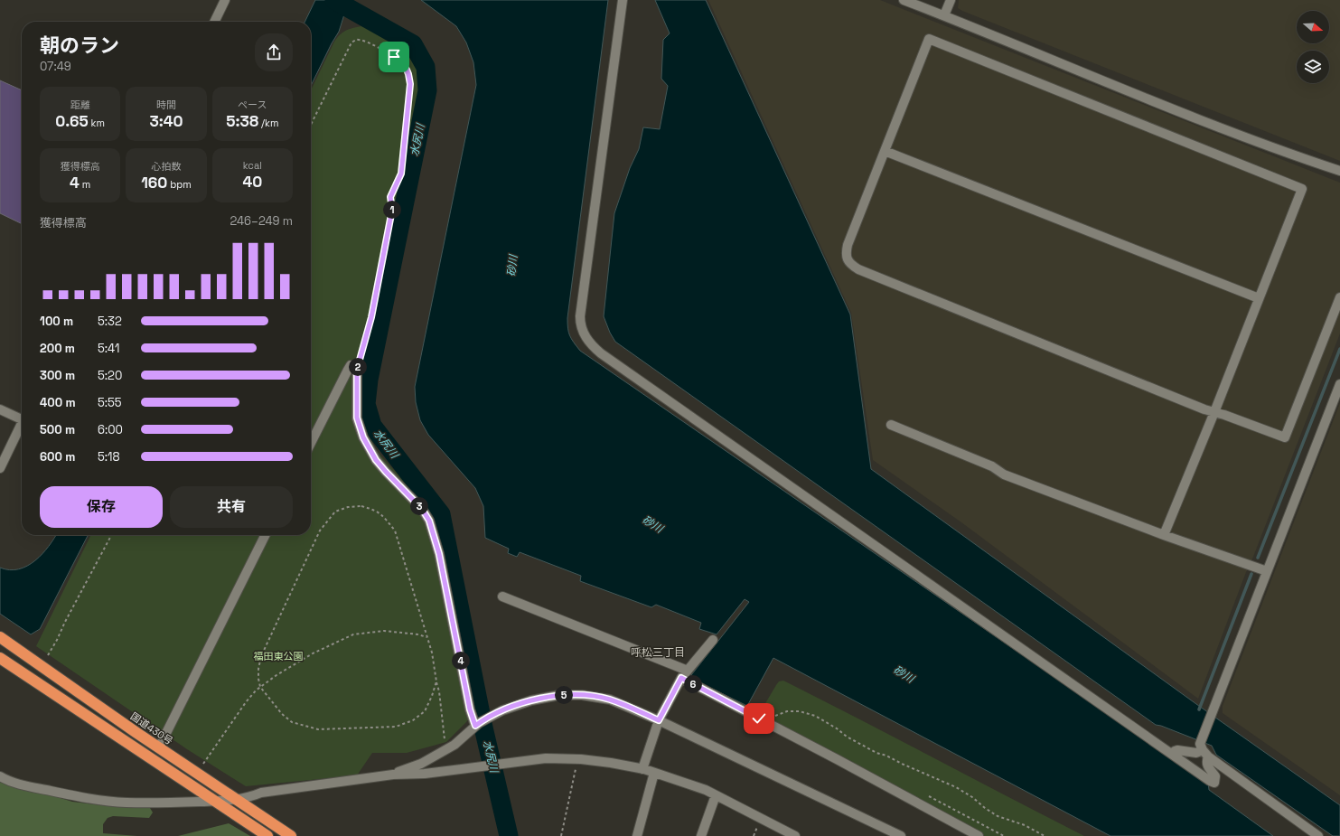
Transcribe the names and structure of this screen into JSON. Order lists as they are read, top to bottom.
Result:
{
  "streets": {
    "highway": ["国道430号"]
  },
  "districts": ["呼松三丁目"],
  "water": ["水尻川", "砂川"],
  "parks": ["福田東公園"],
  "north": "right",
  "page": {
    "heading": ["朝のラン", "07:49"],
    "stats": [
      ["距離", "0.65 km"],
      ["時間", "3:40"],
      ["ペース", "5:38 /km"],
      ["獲得標高", "4 m"],
      ["心拍数", "160 bpm"],
      ["kcal", "40"]
    ],
    "pins": [
      "1",
      "2",
      "3",
      "4",
      "6",
      "5"
    ],
    "chart": ["獲得標高", "246–249 m"],
    "list": [
      {
        "name": "100 m",
        "note": "5:32"
      },
      {
        "name": "200 m",
        "note": "5:41"
      },
      {
        "name": "300 m",
        "note": "5:20"
      },
      {
        "name": "400 m",
        "note": "5:55"
      },
      {
        "name": "500 m",
        "note": "6:00"
      },
      {
        "name": "600 m",
        "note": "5:18"
      }
    ],
    "buttons": ["保存", "共有"]
  }
}
